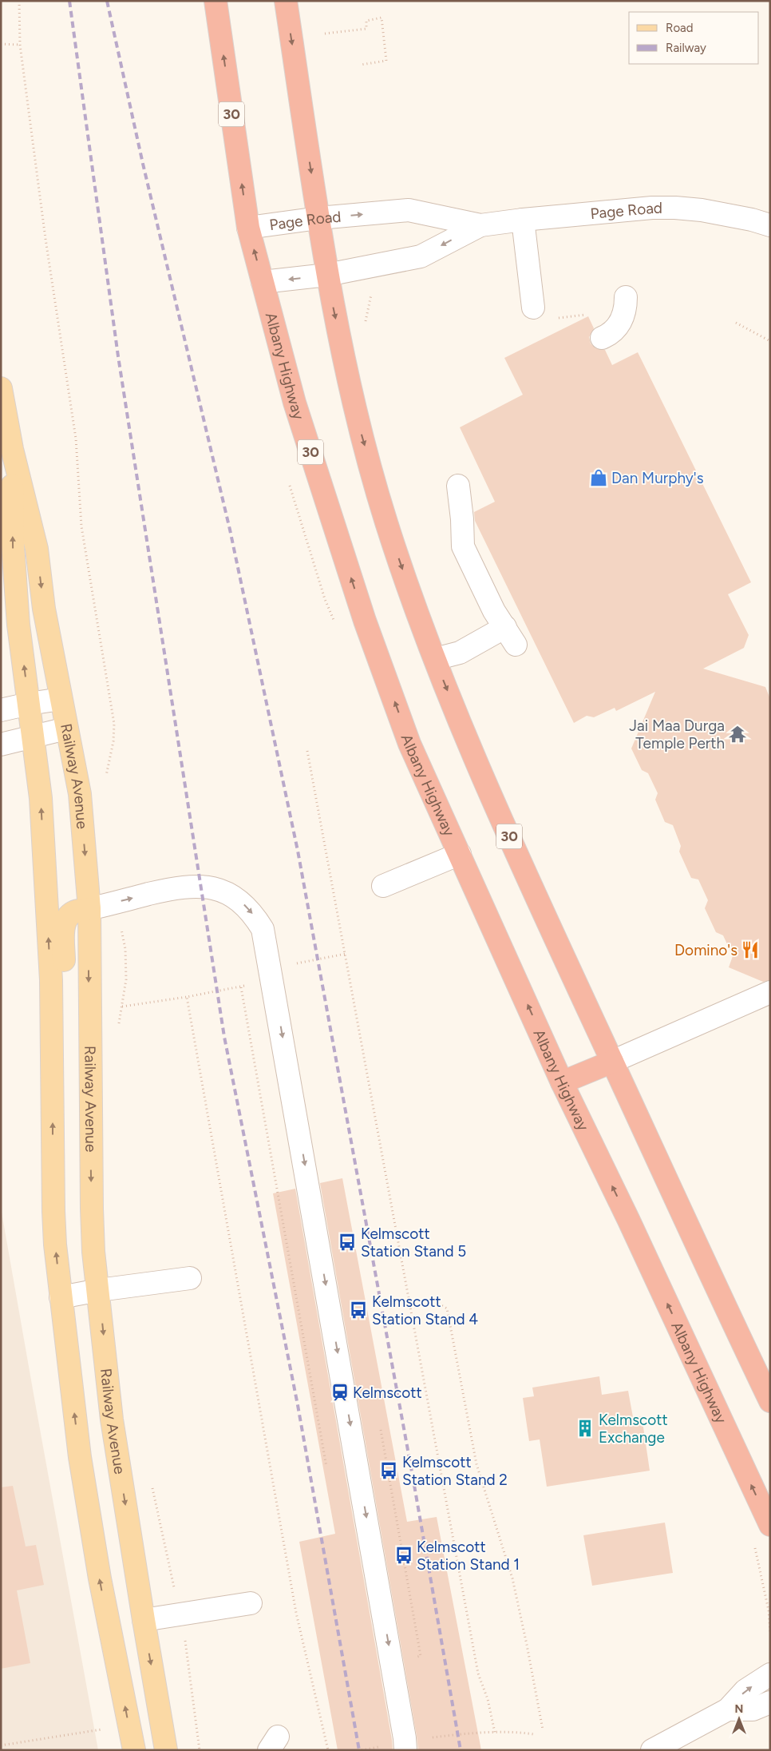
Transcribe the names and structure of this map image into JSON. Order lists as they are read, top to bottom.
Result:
{
  "streets": {
    "highway": ["30", "Albany Highway"],
    "main road": ["Railway Avenue"],
    "street": ["Page Road"]
  },
  "crossings": [
    ["30", "Page Road"],
    ["Page Road", "Albany Highway"]
  ],
  "places": {
    "shop": ["Dan Murphy's"],
    "temple": ["Jai Maa Durga Temple Perth"],
    "restaurant": ["Domino's"],
    "bus stop": [
      "Kelmscott Station Stand 5",
      "Kelmscott Station Stand 4",
      "Kelmscott Station Stand 2",
      "Kelmscott Station Stand 1"
    ],
    "station": ["Kelmscott"],
    "building": ["Kelmscott Exchange"]
  },
  "legend": ["Road", "Railway"],
  "north": "top"
}
